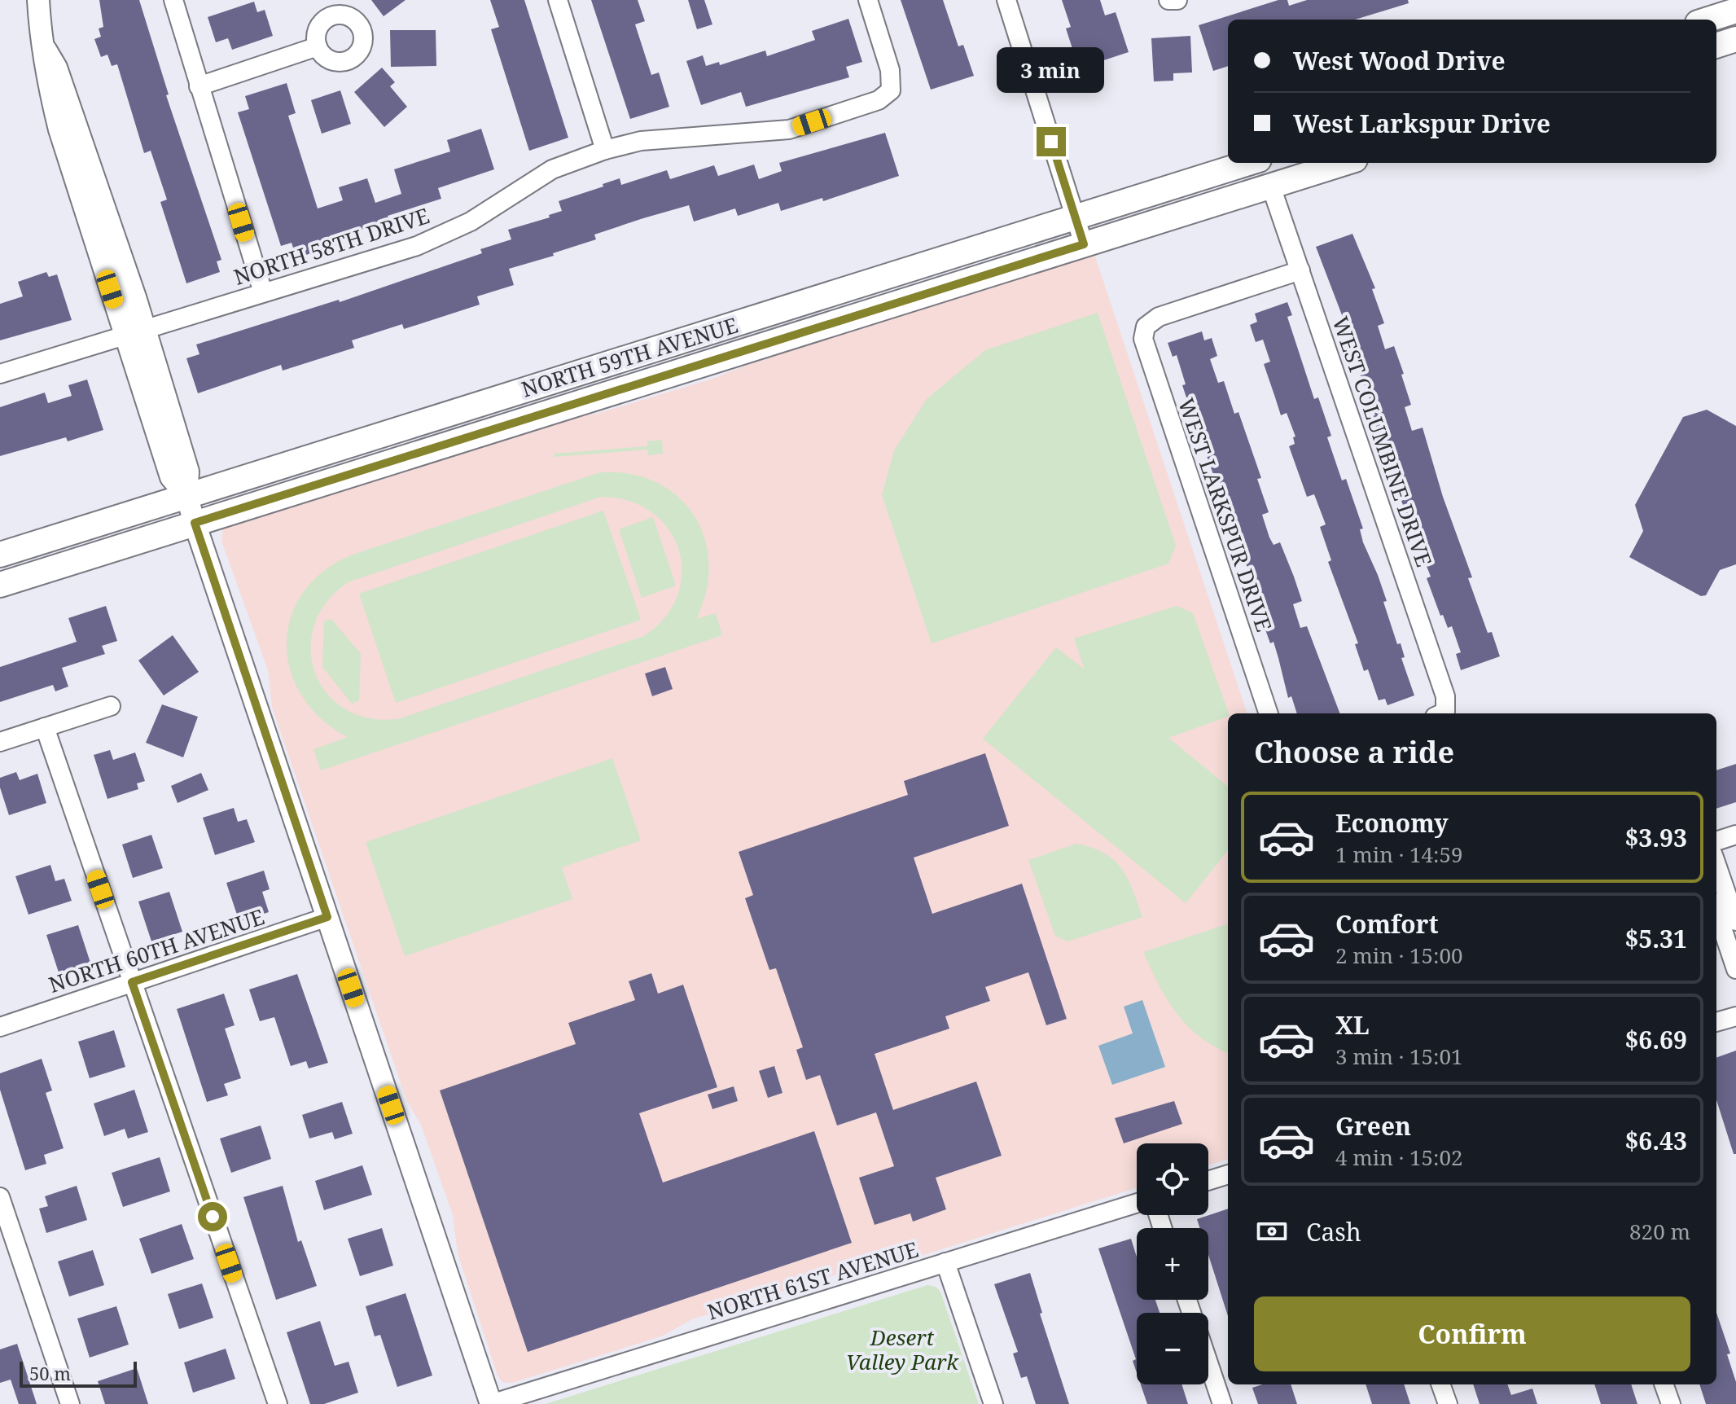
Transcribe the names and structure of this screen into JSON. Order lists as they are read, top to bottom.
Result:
{
  "streets": {
    "main road": ["NORTH 59TH AVENUE"],
    "street": [
      "NORTH 58TH DRIVE",
      "WEST COLUMBINE DRIVE",
      "WEST LARKSPUR DRIVE",
      "NORTH 60TH AVENUE",
      "NORTH 61ST AVENUE"
    ]
  },
  "crossings": [
    ["NORTH 59TH AVENUE", "WEST COLUMBINE DRIVE"],
    ["WEST COLUMBINE DRIVE", "WEST LARKSPUR DRIVE"]
  ],
  "parks": ["Desert Valley Park"],
  "scale_bar": "50 m",
  "page": {
    "banner": ["West Wood Drive", "West Larkspur Drive"],
    "bubble": "3 min",
    "heading": "Choose a ride",
    "list": [
      {
        "name": "Economy",
        "note": "1 min · 14:59",
        "value": "$3.93"
      },
      {
        "name": "Comfort",
        "note": "2 min · 15:00",
        "value": "$5.31"
      },
      {
        "name": "XL",
        "note": "3 min · 15:01",
        "value": "$6.69"
      },
      {
        "name": "Green",
        "note": "4 min · 15:02",
        "value": "$6.43"
      }
    ],
    "map_buttons": ["+", "−"],
    "pay": ["Cash", "820 m"],
    "buttons": "Confirm",
    "scale": "50 m"
  }
}
